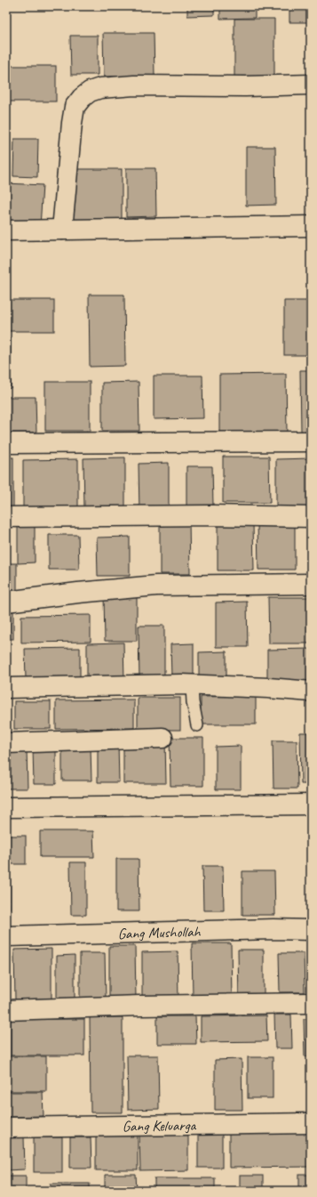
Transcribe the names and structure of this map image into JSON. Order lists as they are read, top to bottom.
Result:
{
  "streets": {
    "street": ["Gang Mushollah", "Gang Keluarga"]
  }
}
